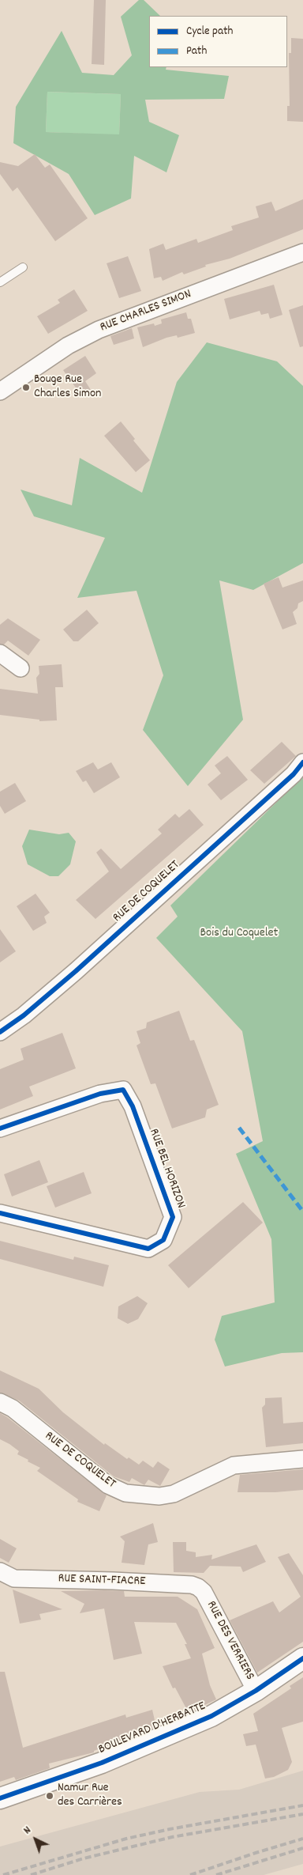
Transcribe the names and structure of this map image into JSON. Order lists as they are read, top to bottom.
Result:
{
  "streets": {
    "street": [
      "RUE CHARLES SIMON",
      "RUE DE COQUELET",
      "RUE BEL HORIZON",
      "RUE SAINT-FIACRE",
      "RUE DES VERRIERS",
      "BOULEVARD D'HERBATTE"
    ]
  },
  "crossings": [
    ["RUE SAINT-FIACRE", "RUE DES VERRIERS"],
    ["RUE DES VERRIERS", "BOULEVARD D'HERBATTE"]
  ],
  "parks": ["Bois du Coquelet"],
  "places": ["Bouge Rue Charles Simon", "Namur Rue des Carrières"],
  "legend": ["Cycle path", "Path"],
  "north": "top left"
}
